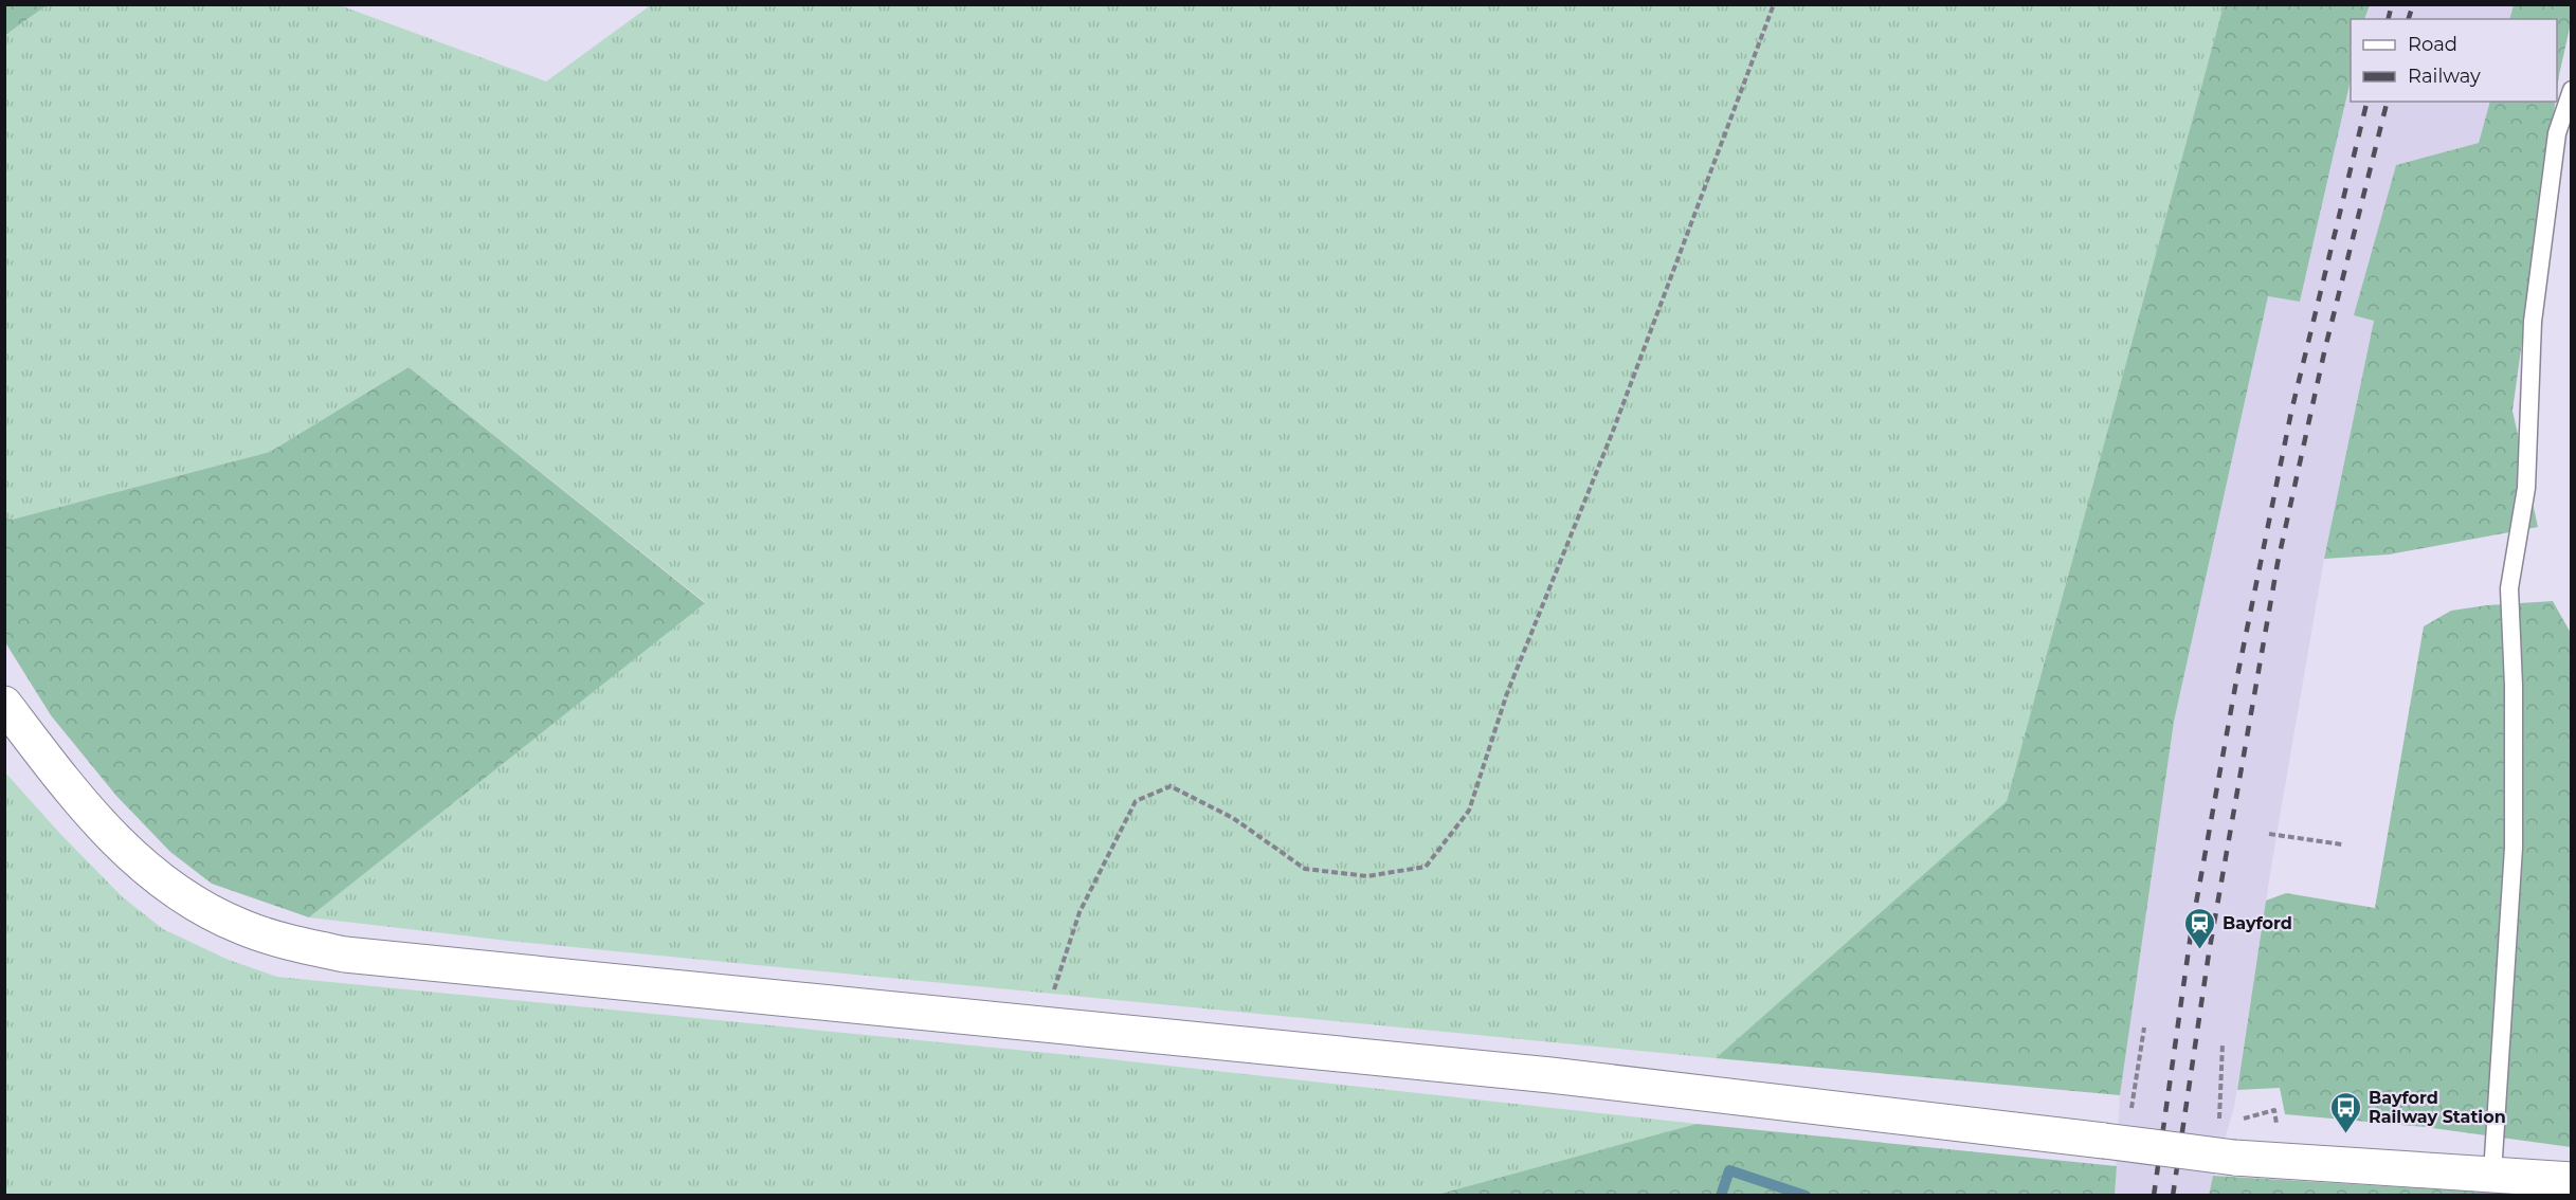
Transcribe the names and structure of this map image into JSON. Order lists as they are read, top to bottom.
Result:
{
  "places": {
    "station": ["Bayford"],
    "bus stop": ["Bayford Railway Station"]
  },
  "legend": ["Road", "Railway"]
}
